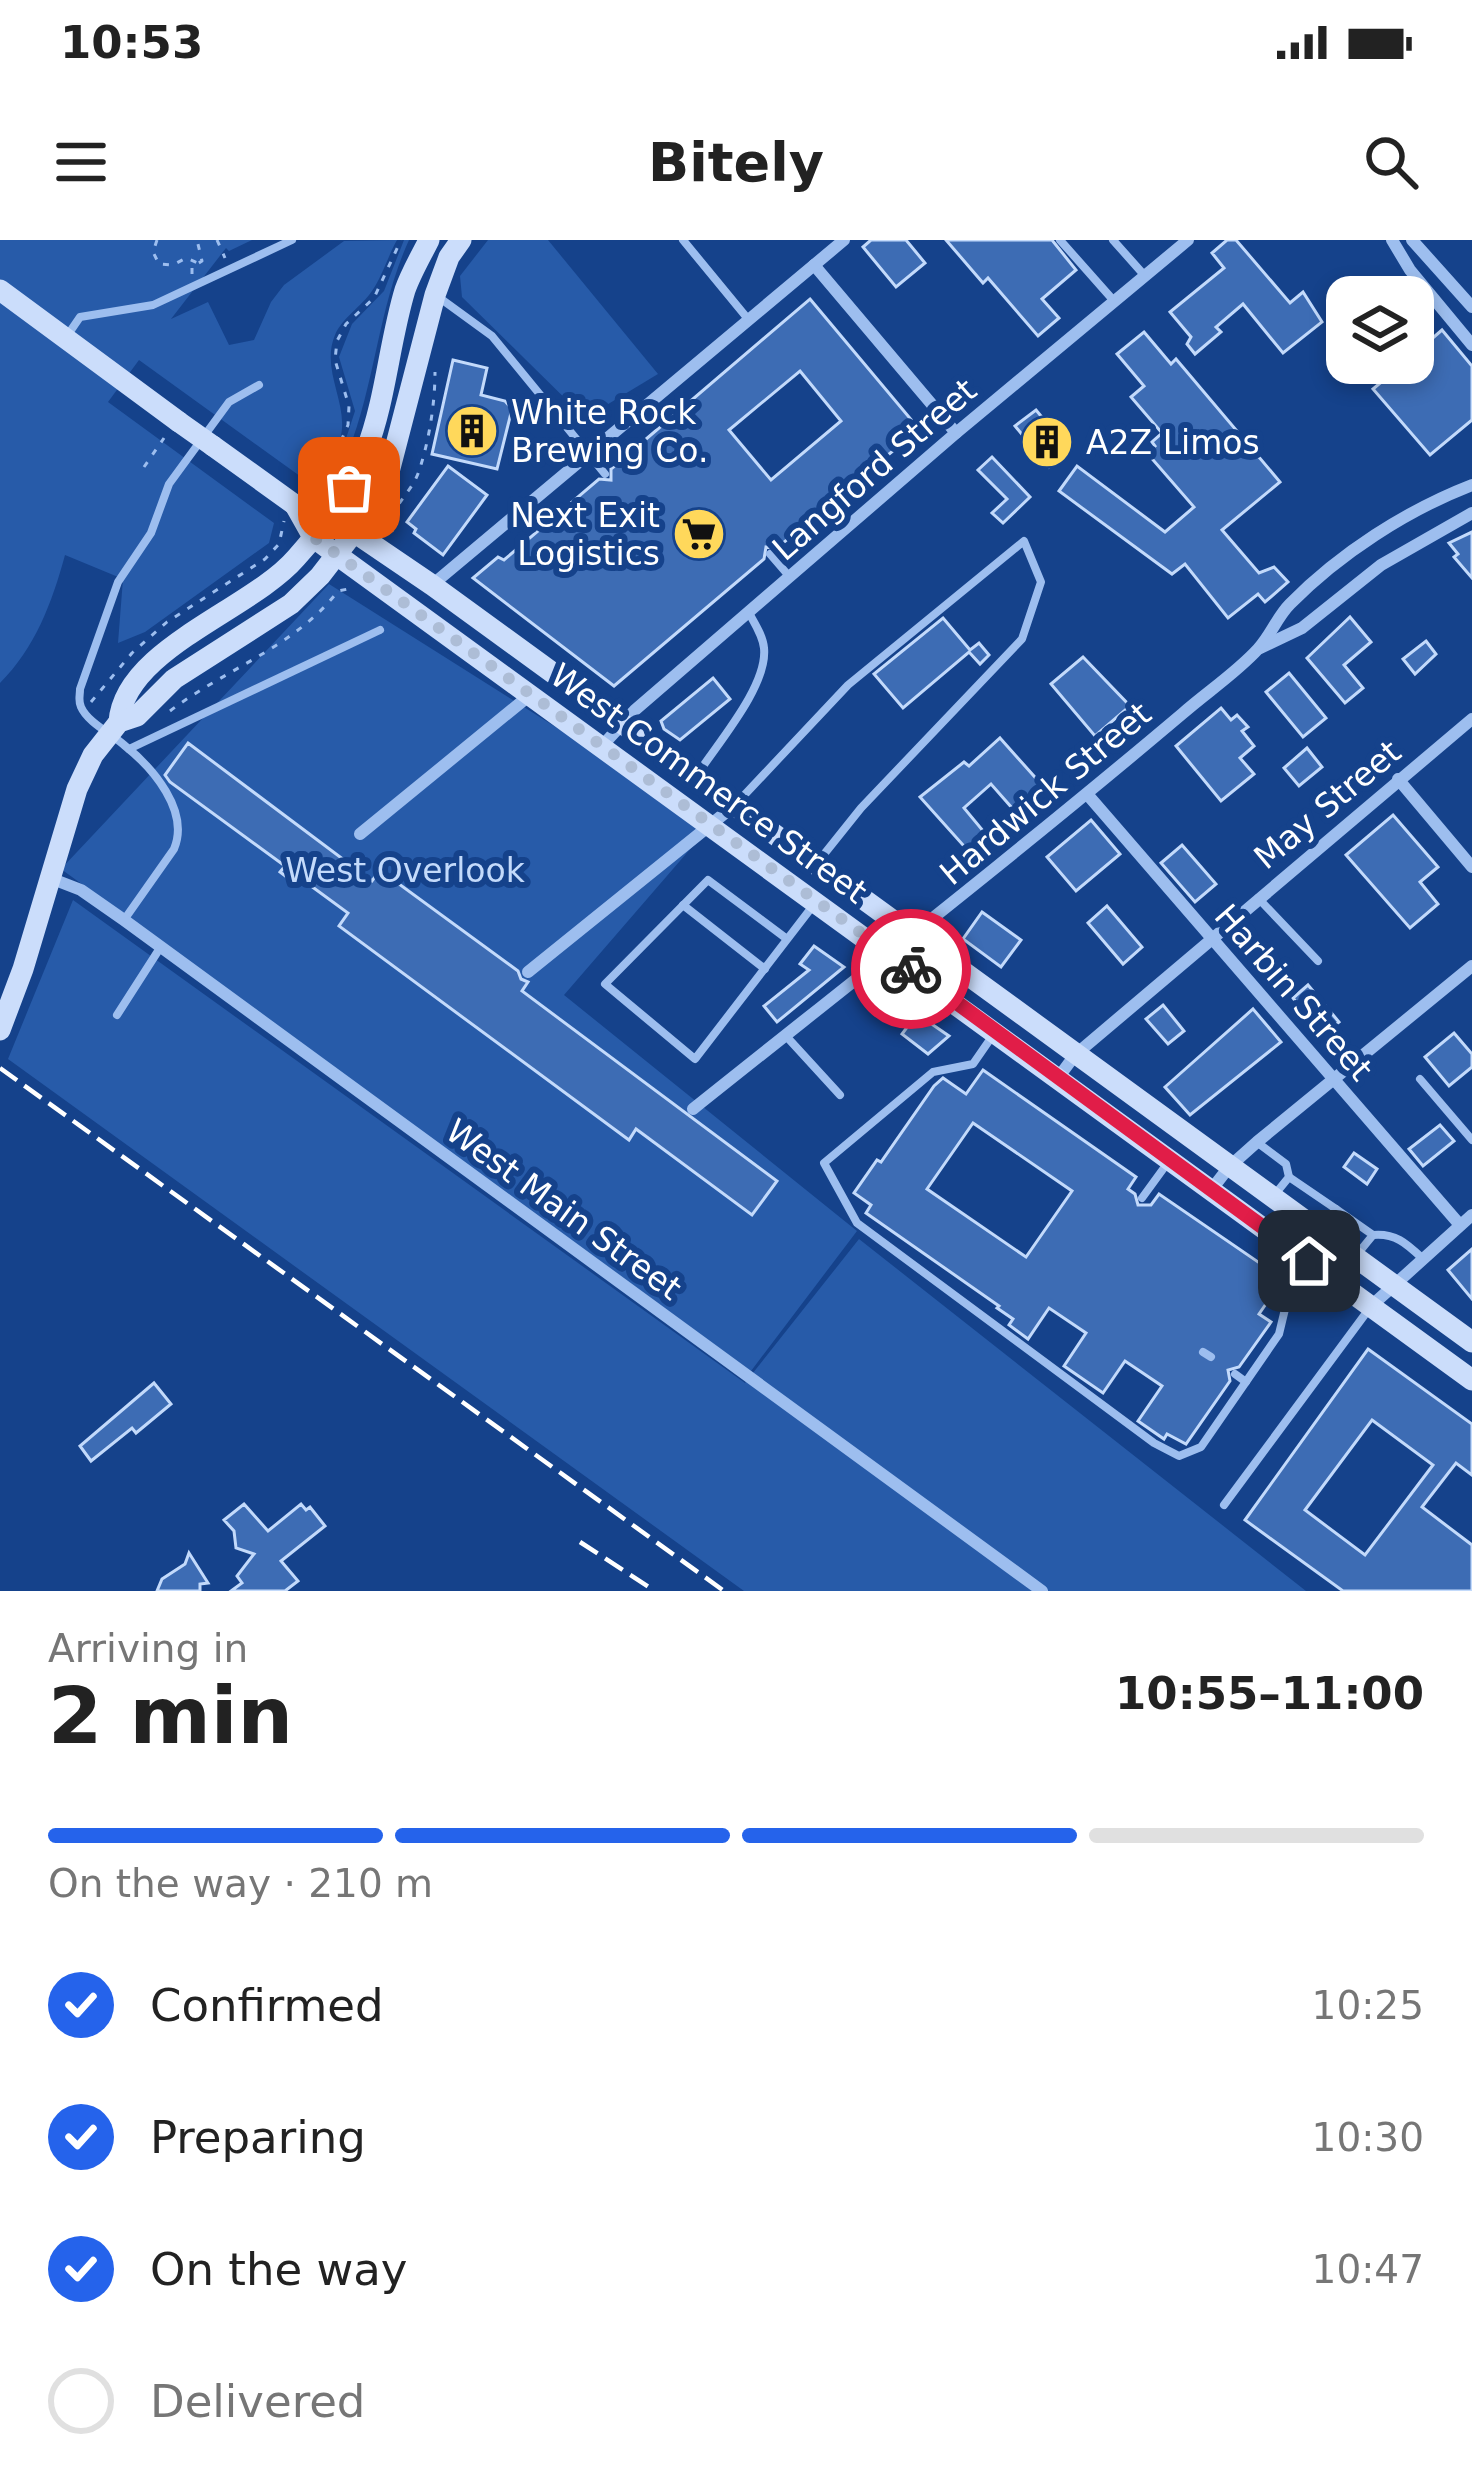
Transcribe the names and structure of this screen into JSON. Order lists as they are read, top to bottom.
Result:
{
  "streets": {
    "main road": ["West Commerce Street"],
    "street": [
      "Langford Street",
      "Hardwick Street",
      "May Street",
      "Harbin Street",
      "West Main Street"
    ]
  },
  "crossings": [
    ["Langford Street", "West Commerce Street"],
    ["West Commerce Street", "Hardwick Street"],
    ["West Commerce Street", "May Street"],
    ["Hardwick Street", "Harbin Street"],
    ["May Street", "Harbin Street"]
  ],
  "parks": ["West Overlook"],
  "places": {
    "building": ["White Rock Brewing Co.", "A2Z Limos"],
    "supermarket": ["Next Exit Logistics"]
  },
  "page": {
    "status": "10:53",
    "header": "Bitely",
    "heading": ["2 min", "Arriving in", "10:55–11:00"],
    "bar": "On the way · 210 m",
    "list": [
      ["Confirmed", "10:25"],
      ["Preparing", "10:30"],
      ["On the way", "10:47"],
      "Delivered"
    ]
  }
}
